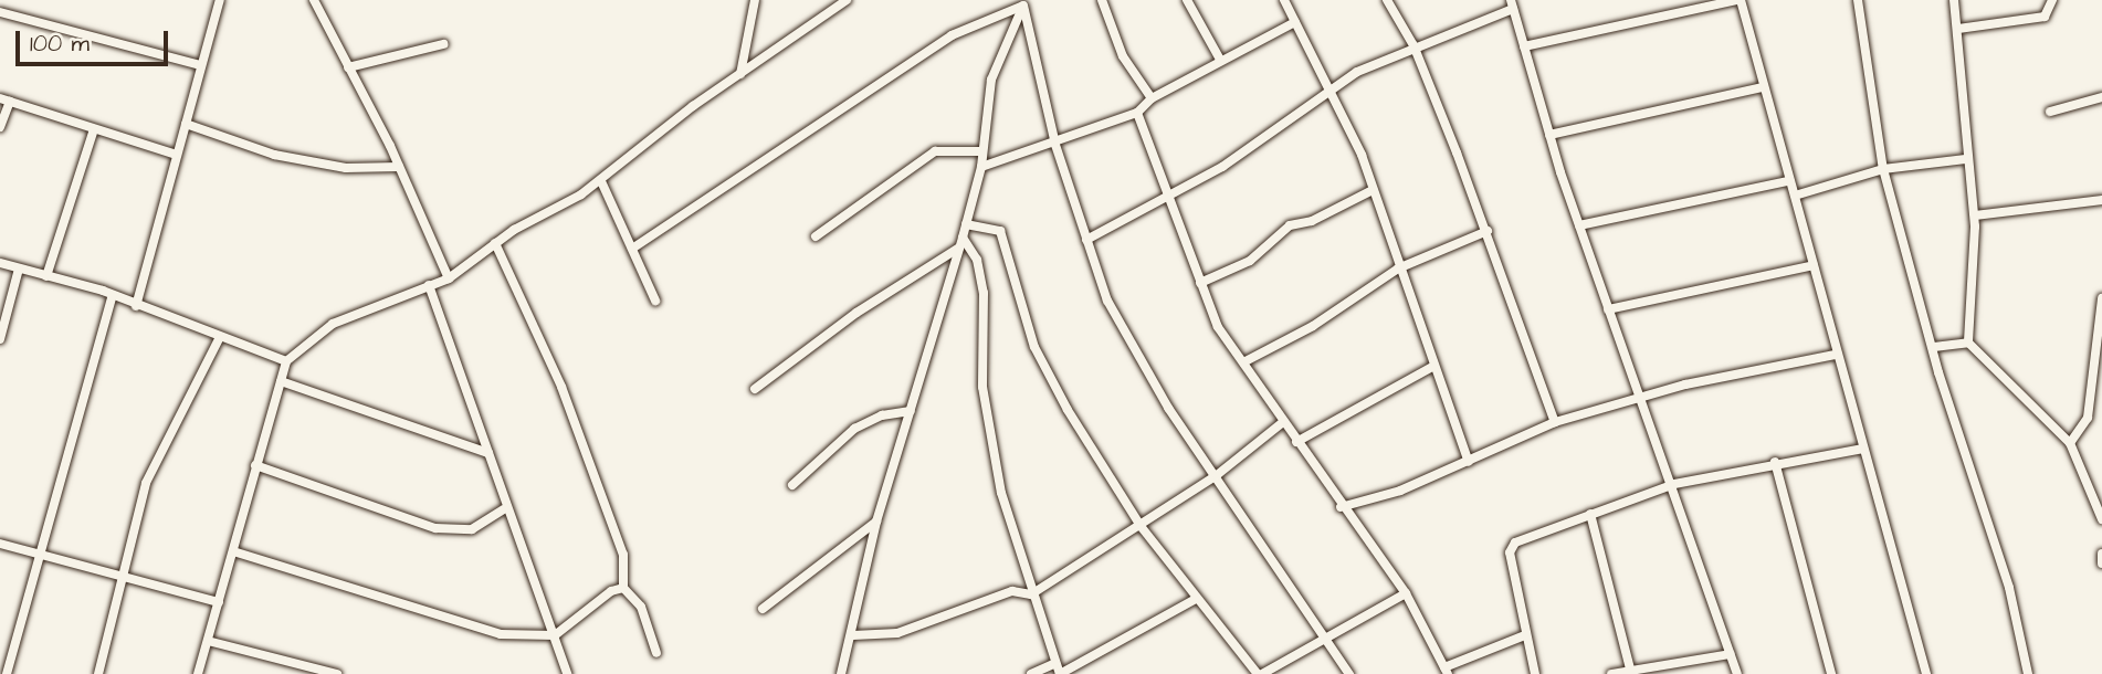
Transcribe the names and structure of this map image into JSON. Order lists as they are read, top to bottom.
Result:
{
  "scale_bar": "100 m"
}
